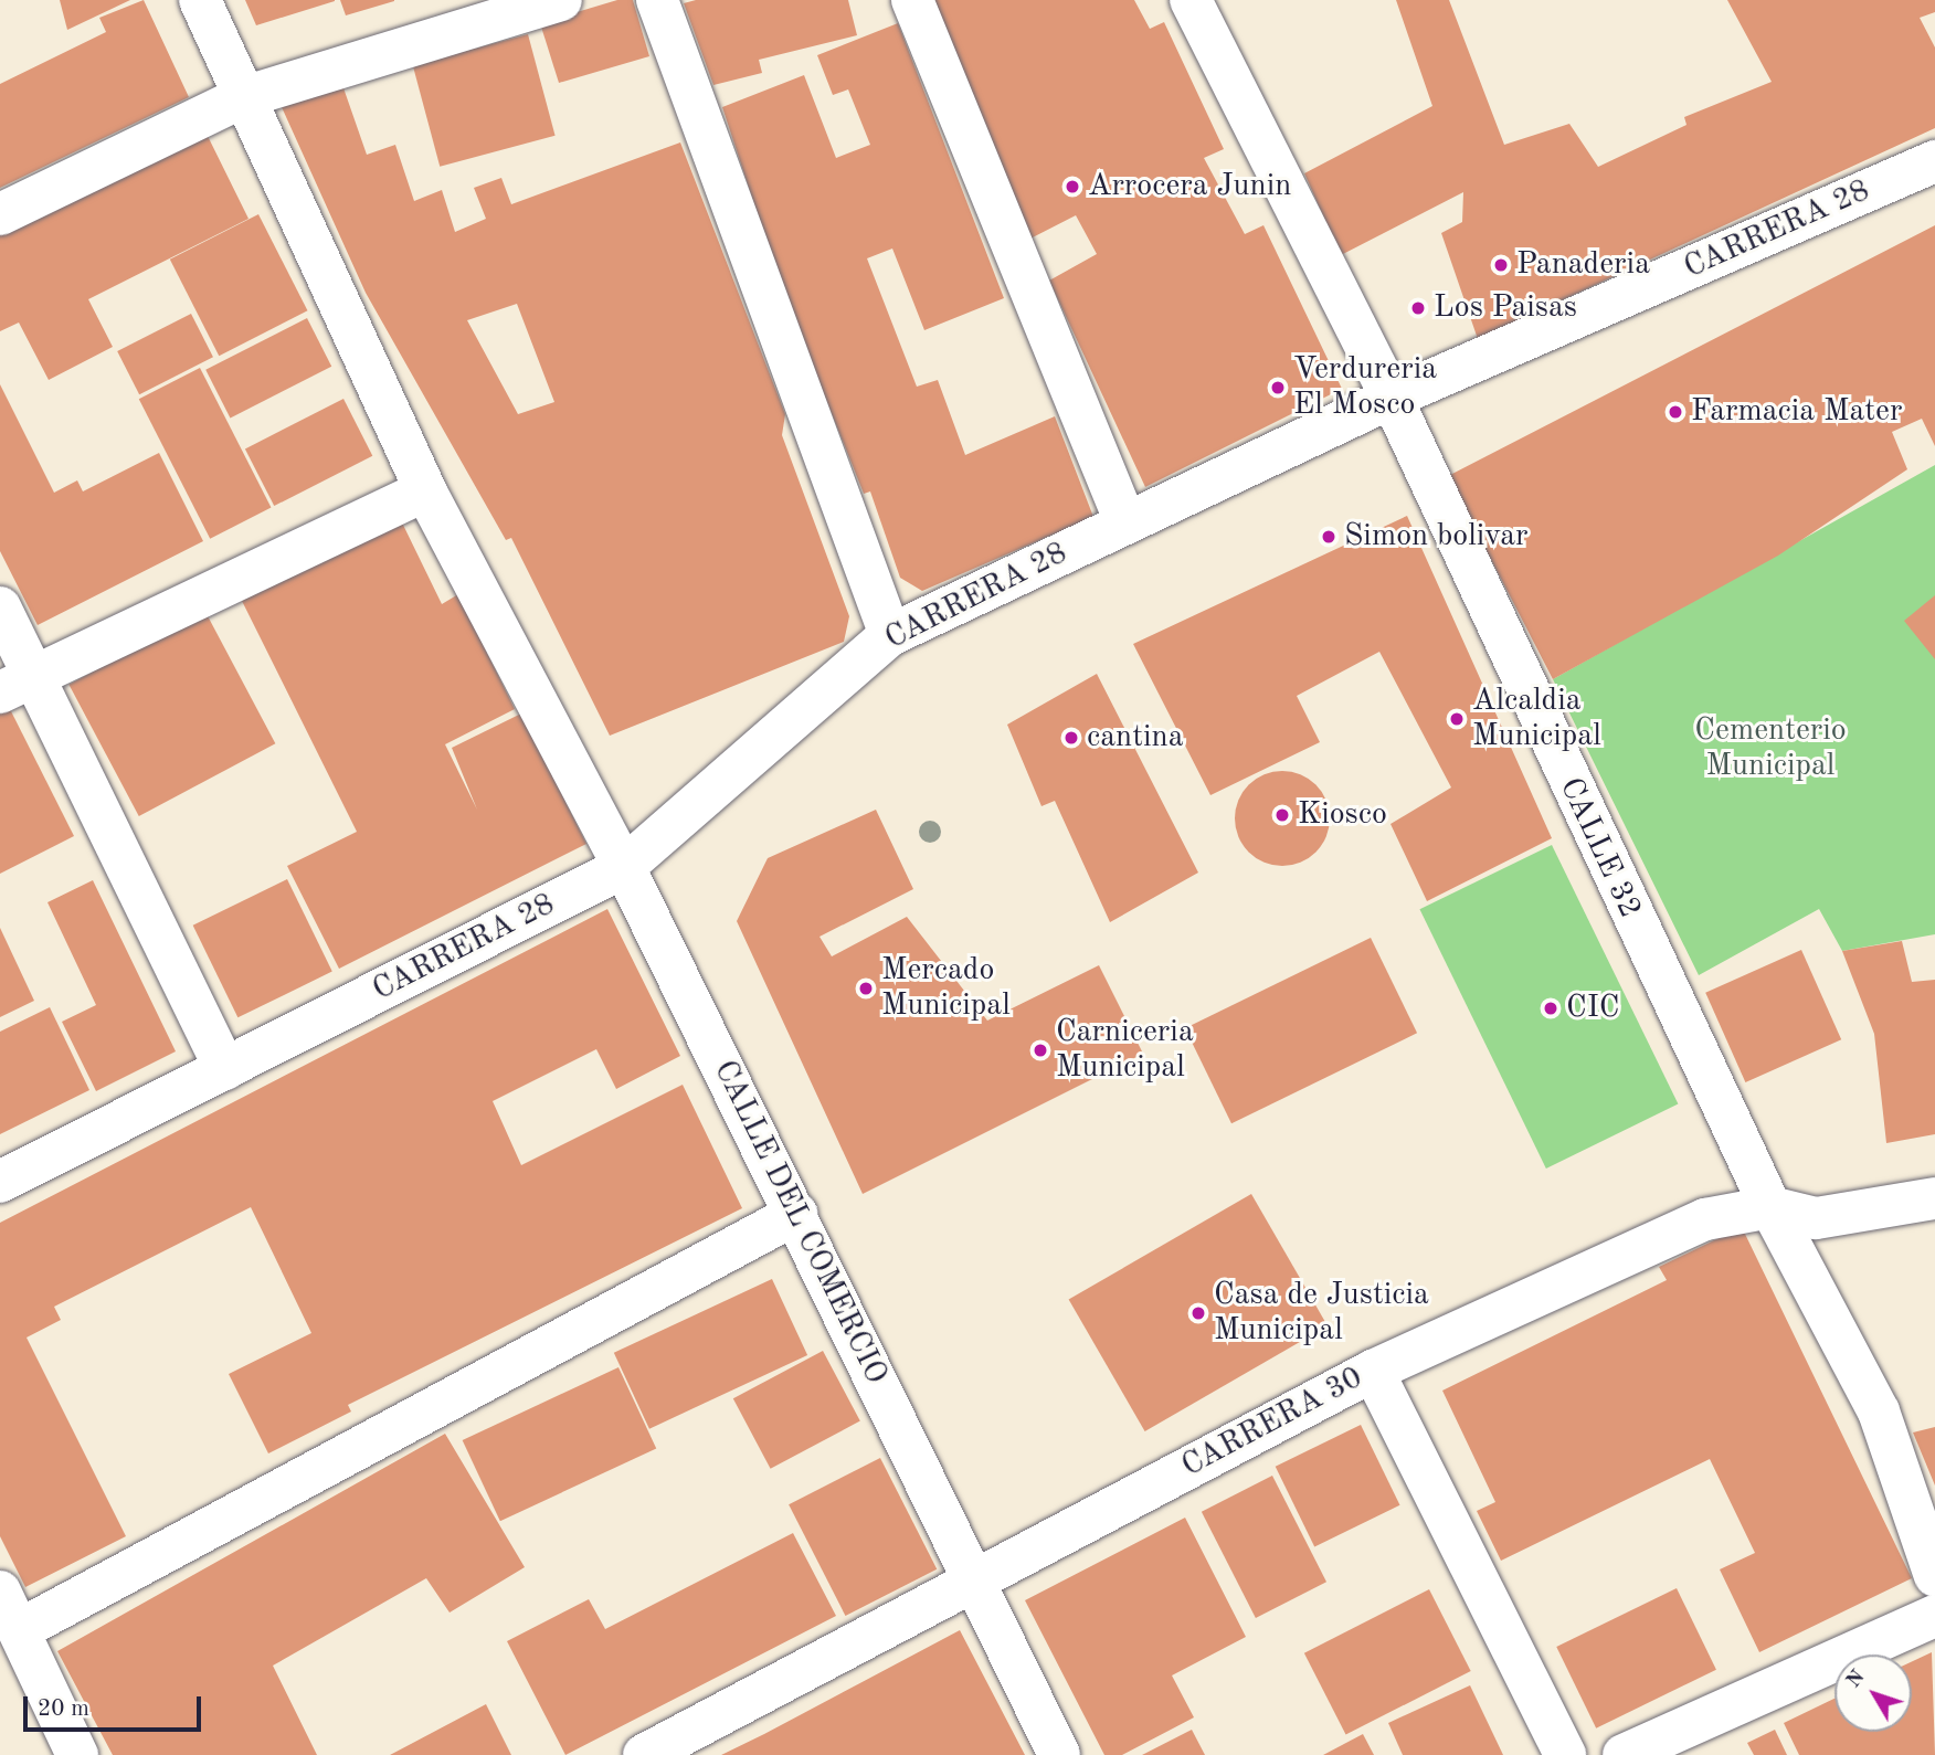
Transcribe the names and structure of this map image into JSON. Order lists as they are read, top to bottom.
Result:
{
  "streets": {
    "street": [
      "CARRERA 28",
      "CALLE 32",
      "CALLE DEL COMERCIO",
      "CARRERA 30"
    ]
  },
  "crossings": [
    ["CARRERA 28", "CALLE 32"],
    ["CARRERA 28", "CALLE DEL COMERCIO"],
    ["CALLE 32", "CARRERA 30"],
    ["CALLE DEL COMERCIO", "CARRERA 30"]
  ],
  "parks": ["Cementerio Municipal"],
  "places": [
    "Arrocera Junin",
    "Panaderia",
    "Los Paisas",
    "Verdureria El Mosco",
    "Farmacia Mater",
    "Simon bolivar",
    "Alcaldia Municipal",
    "cantina",
    "Kiosco",
    "Mercado Municipal",
    "CIC",
    "Carniceria Municipal",
    "Casa de Justicia Municipal"
  ],
  "scale_bar": "20 m",
  "north": "top left"
}
